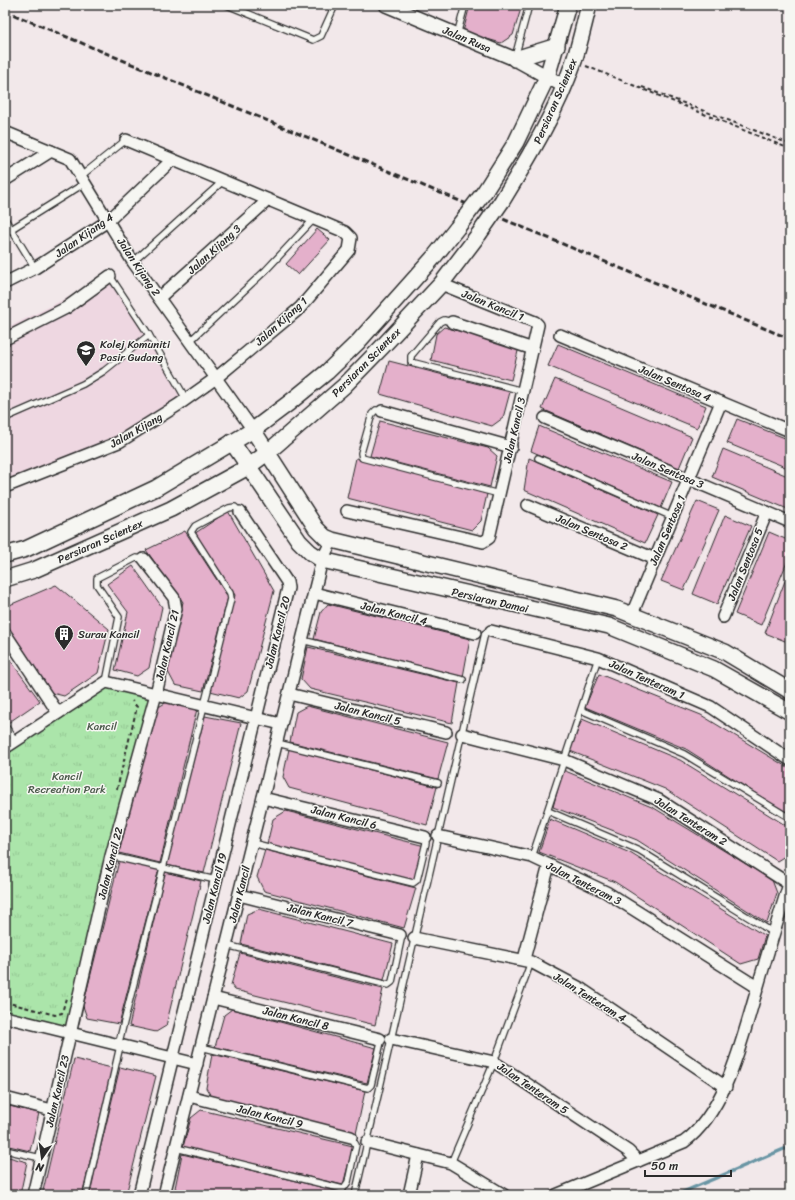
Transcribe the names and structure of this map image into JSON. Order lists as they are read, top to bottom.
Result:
{
  "streets": {
    "main road": ["Persiaran Scientex", "Persiaran Damai"],
    "street": [
      "Jalan Rusa",
      "Jalan Kijang 4",
      "Jalan Kijang 3",
      "Jalan Kijang 2",
      "Jalan Kancil 1",
      "Jalan Kijang 1",
      "Jalan Sentosa 4",
      "Jalan Kijang",
      "Jalan Kancil 3",
      "Jalan Sentosa 3",
      "Jalan Sentosa 1",
      "Jalan Sentosa 2",
      "Jalan Sentosa 5",
      "Jalan Kancil 4",
      "Jalan Kancil 20",
      "Jalan Kancil 21",
      "Jalan Tenteram 1",
      "Jalan Kancil 5",
      "Jalan Kancil 6",
      "Jalan Tenteram 2",
      "Jalan Kancil 22",
      "Jalan Tenteram 3",
      "Jalan Kancil 19",
      "Jalan Kancil",
      "Jalan Kancil 7",
      "Jalan Tenteram 4",
      "Jalan Kancil 8",
      "Jalan Tenteram 5",
      "Jalan Kancil 23",
      "Jalan Kancil 9"
    ]
  },
  "crossings": [
    ["Jalan Rusa", "Persiaran Scientex"],
    ["Persiaran Scientex", "Jalan Kijang 2"],
    ["Persiaran Scientex", "Jalan Kancil 1"],
    ["Persiaran Scientex", "Persiaran Damai"],
    ["Jalan Kijang 4", "Jalan Kijang 2"],
    ["Jalan Kijang 3", "Jalan Kijang 2"],
    ["Jalan Kijang 2", "Jalan Kijang 1"],
    ["Jalan Kijang 2", "Jalan Kijang"],
    ["Jalan Kijang 2", "Persiaran Damai"],
    ["Jalan Kancil 1", "Jalan Kancil 3"],
    ["Jalan Kijang 1", "Jalan Kijang"],
    ["Jalan Sentosa 4", "Jalan Sentosa 1"],
    ["Jalan Sentosa 3", "Jalan Sentosa 1"],
    ["Jalan Sentosa 3", "Jalan Sentosa 5"],
    ["Jalan Sentosa 1", "Jalan Sentosa 2"],
    ["Jalan Sentosa 1", "Persiaran Damai"],
    ["Persiaran Damai", "Jalan Kancil"],
    ["Jalan Kancil 4", "Jalan Kancil"],
    ["Jalan Kancil 20", "Jalan Kancil 19"],
    ["Jalan Kancil 21", "Jalan Kancil 22"],
    ["Jalan Kancil 5", "Jalan Kancil"],
    ["Jalan Kancil 6", "Jalan Kancil"],
    ["Jalan Kancil 22", "Jalan Kancil 23"],
    ["Jalan Kancil", "Jalan Kancil 7"],
    ["Jalan Kancil", "Jalan Kancil 8"],
    ["Jalan Kancil", "Jalan Kancil 9"],
    ["Jalan Kancil 8", "Jalan Tenteram 5"]
  ],
  "parks": ["Kancil", "Kancil Recreation Park"],
  "places": {
    "school or university": ["Kolej Komuniti Pasir Gudang"],
    "building": ["Surau Kancil"]
  },
  "scale_bar": "50 m",
  "north": "bottom"
}
